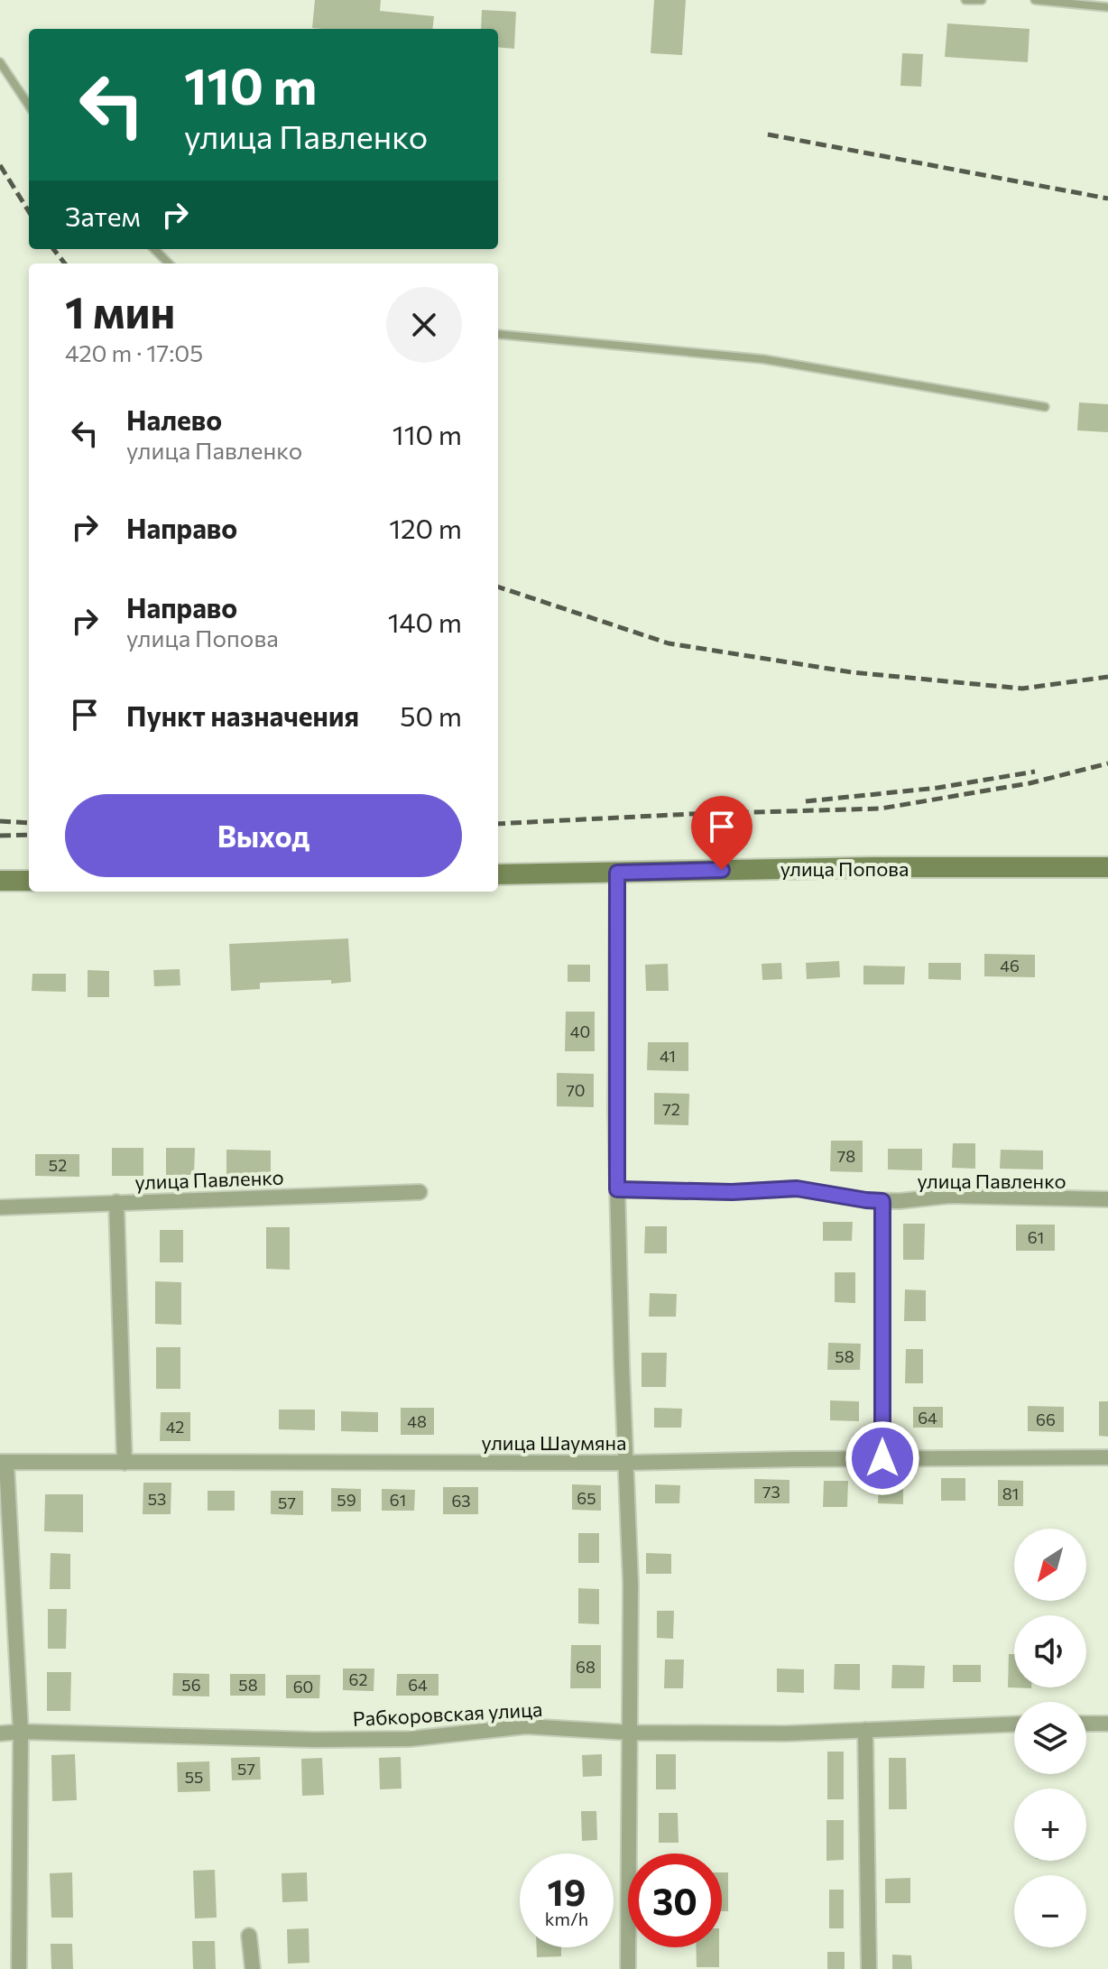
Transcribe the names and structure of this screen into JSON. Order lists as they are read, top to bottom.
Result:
{
  "streets": {
    "main road": ["улица Попова"],
    "street": ["улица Павленко", "улица Шаумяна", "Рабкоровская улица"]
  },
  "house_numbers": [
    "46",
    "40",
    "41",
    "70",
    "72",
    "78",
    "52",
    "61",
    "58",
    "64",
    "66",
    "48",
    "42",
    "73",
    "81",
    "65",
    "53",
    "59",
    "61",
    "63",
    "57",
    "68",
    "62",
    "56",
    "58",
    "64",
    "60",
    "57",
    "55"
  ],
  "north": "bottom left",
  "page": {
    "turn": ["110 m", "улица Павленко"],
    "then": "Затем",
    "heading": ["1 мин", "420 m · 17:05"],
    "list": [
      {
        "name": "Налево",
        "note": "улица Павленко",
        "value": "110 m"
      },
      {
        "name": "Направо",
        "value": "120 m"
      },
      {
        "name": "Направо",
        "note": "улица Попова",
        "value": "140 m"
      },
      {
        "name": "Пункт назначения",
        "value": "50 m"
      }
    ],
    "buttons": "Выход",
    "map_buttons": ["+", "−"],
    "speed": "19 km/h",
    "limit": "30"
  }
}
